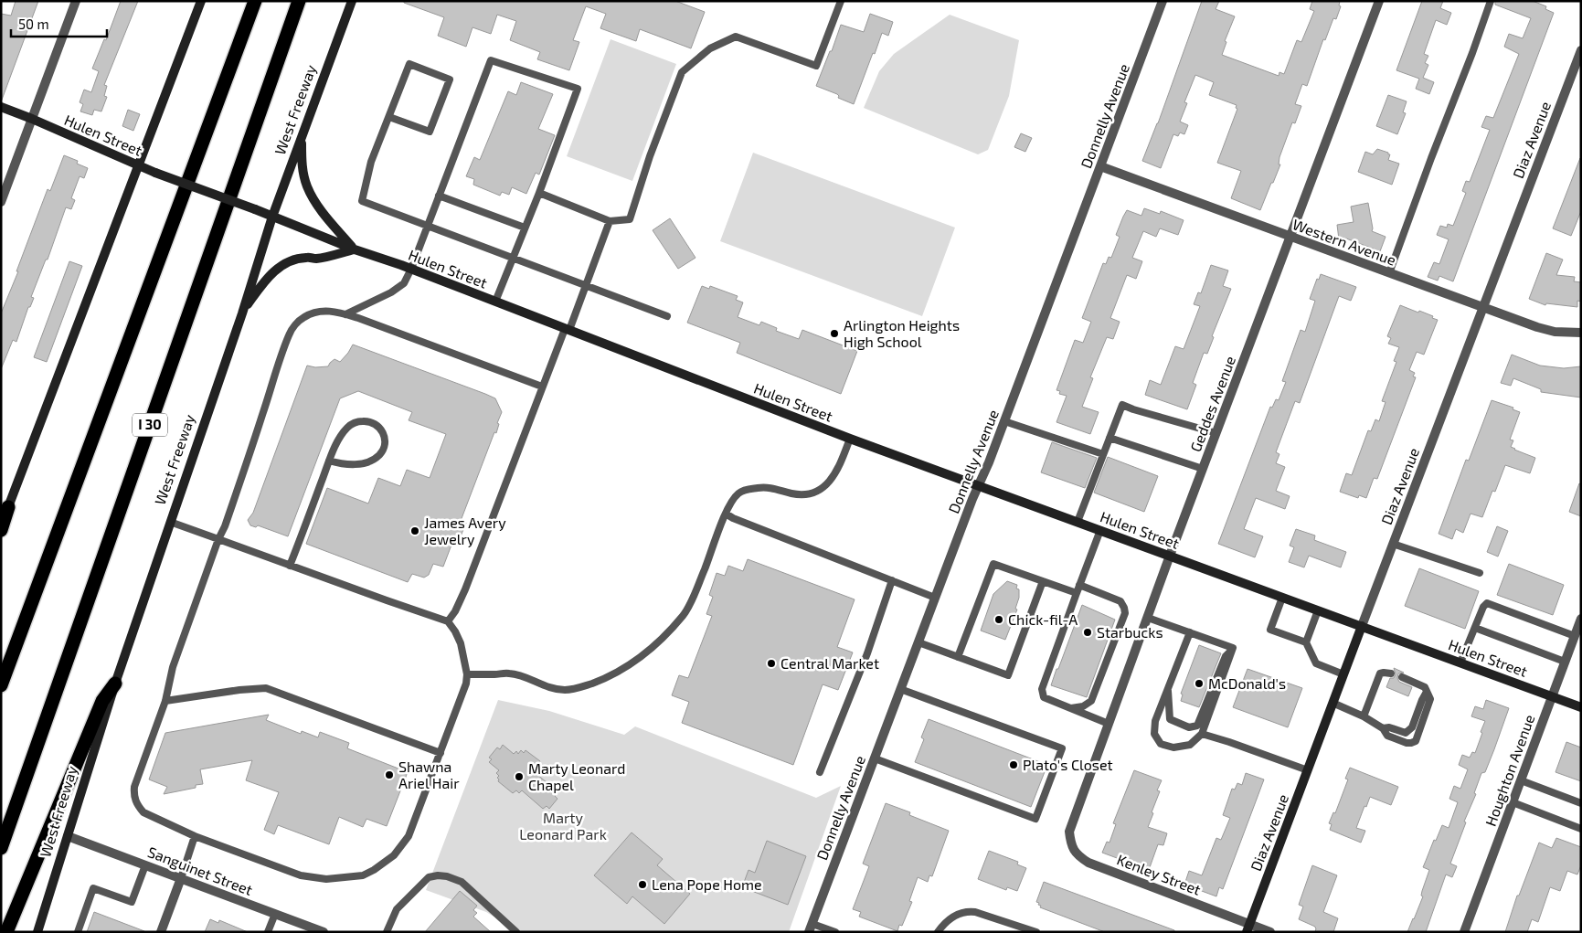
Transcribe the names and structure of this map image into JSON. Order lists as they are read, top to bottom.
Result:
{
  "streets": {
    "highway": ["I 30"],
    "main road": ["West Freeway", "Hulen Street", "Diaz Avenue"],
    "street": [
      "Donnelly Avenue",
      "Western Avenue",
      "Geddes Avenue",
      "Houghton Avenue",
      "Sanguinet Street",
      "Kenley Street"
    ]
  },
  "crossings": [
    ["West Freeway", "Hulen Street"],
    ["West Freeway", "Sanguinet Street"],
    ["Donnelly Avenue", "Hulen Street"],
    ["Donnelly Avenue", "Western Avenue"],
    ["Hulen Street", "Diaz Avenue"],
    ["Hulen Street", "Geddes Avenue"],
    ["Hulen Street", "Houghton Avenue"],
    ["Diaz Avenue", "Western Avenue"],
    ["Diaz Avenue", "Kenley Street"],
    ["Western Avenue", "Geddes Avenue"],
    ["Geddes Avenue", "Kenley Street"]
  ],
  "parks": ["Marty Leonard Park"],
  "places": [
    "Arlington Heights High School",
    "James Avery Jewelry",
    "Chick-fil-A",
    "Starbucks",
    "Central Market",
    "McDonald's",
    "Plato's Closet",
    "Shawna Ariel Hair",
    "Marty Leonard Chapel",
    "Lena Pope Home"
  ],
  "scale_bar": "50 m"
}
